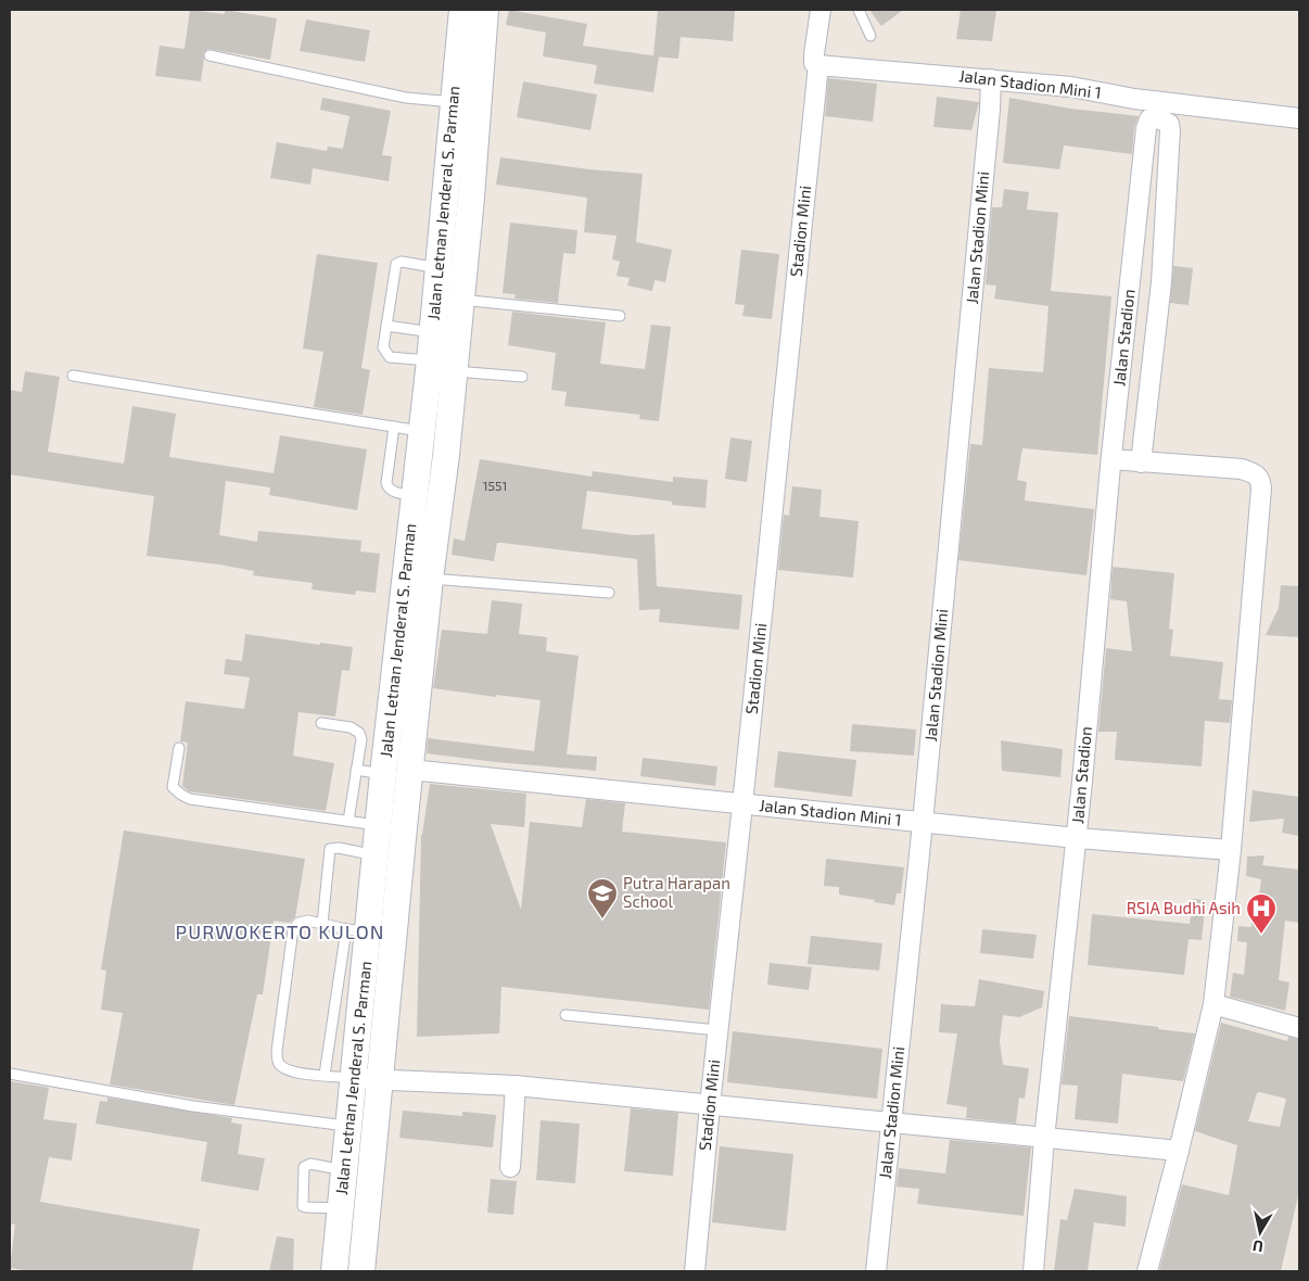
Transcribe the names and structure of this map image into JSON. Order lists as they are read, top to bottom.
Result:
{
  "streets": {
    "street": [
      "Jalan Stadion Mini 1",
      "Jalan Letnan Jenderal S. Parman",
      "Stadion Mini",
      "Jalan Stadion Mini",
      "Jalan Stadion"
    ]
  },
  "crossings": [
    ["Jalan Stadion Mini 1", "Jalan Letnan Jenderal S. Parman"],
    ["Jalan Stadion Mini 1", "Stadion Mini"],
    ["Jalan Stadion Mini 1", "Jalan Stadion Mini"],
    ["Jalan Stadion Mini 1", "Jalan Stadion"]
  ],
  "districts": ["PURWOKERTO KULON"],
  "places": {
    "school or university": ["Putra Harapan School"],
    "hospital": ["RSIA Budhi Asih"]
  },
  "house_numbers": ["1551"],
  "north": "bottom"
}
